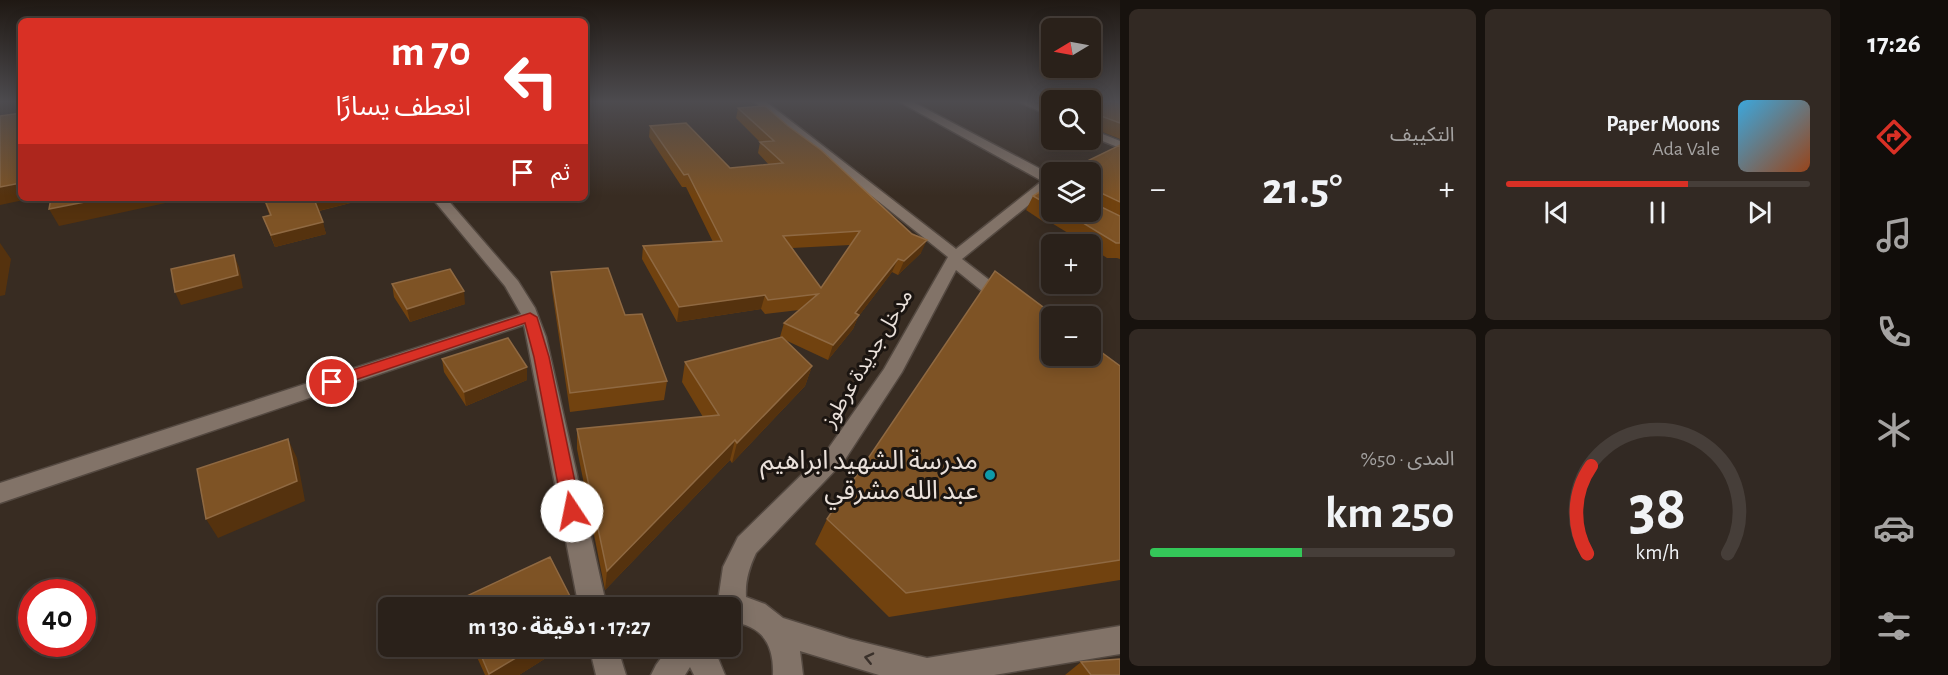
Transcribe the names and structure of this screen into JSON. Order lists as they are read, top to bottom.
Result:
{
  "streets": {
    "street": ["مدخل جديدة عرطوز"]
  },
  "places": ["مدرسة الشهيد ابراهيم عبد الله مشرقي"],
  "north": "left",
  "page": {
    "tabs": "17:26",
    "tile": [
      "التكييف",
      ["المدى · 50%", "250 km"]
    ],
    "map_buttons": ["+", "−"],
    "turn": ["70 m", "انعطف يسارًا"],
    "song": ["Paper Moons", "Ada Vale"],
    "then": "ثم",
    "heat": ["−", "21.5°", "+"],
    "limit": "40",
    "trip": "17:27 · 1 دقيقة · 130 m",
    "gauge": ["38", "km/h"]
  }
}
